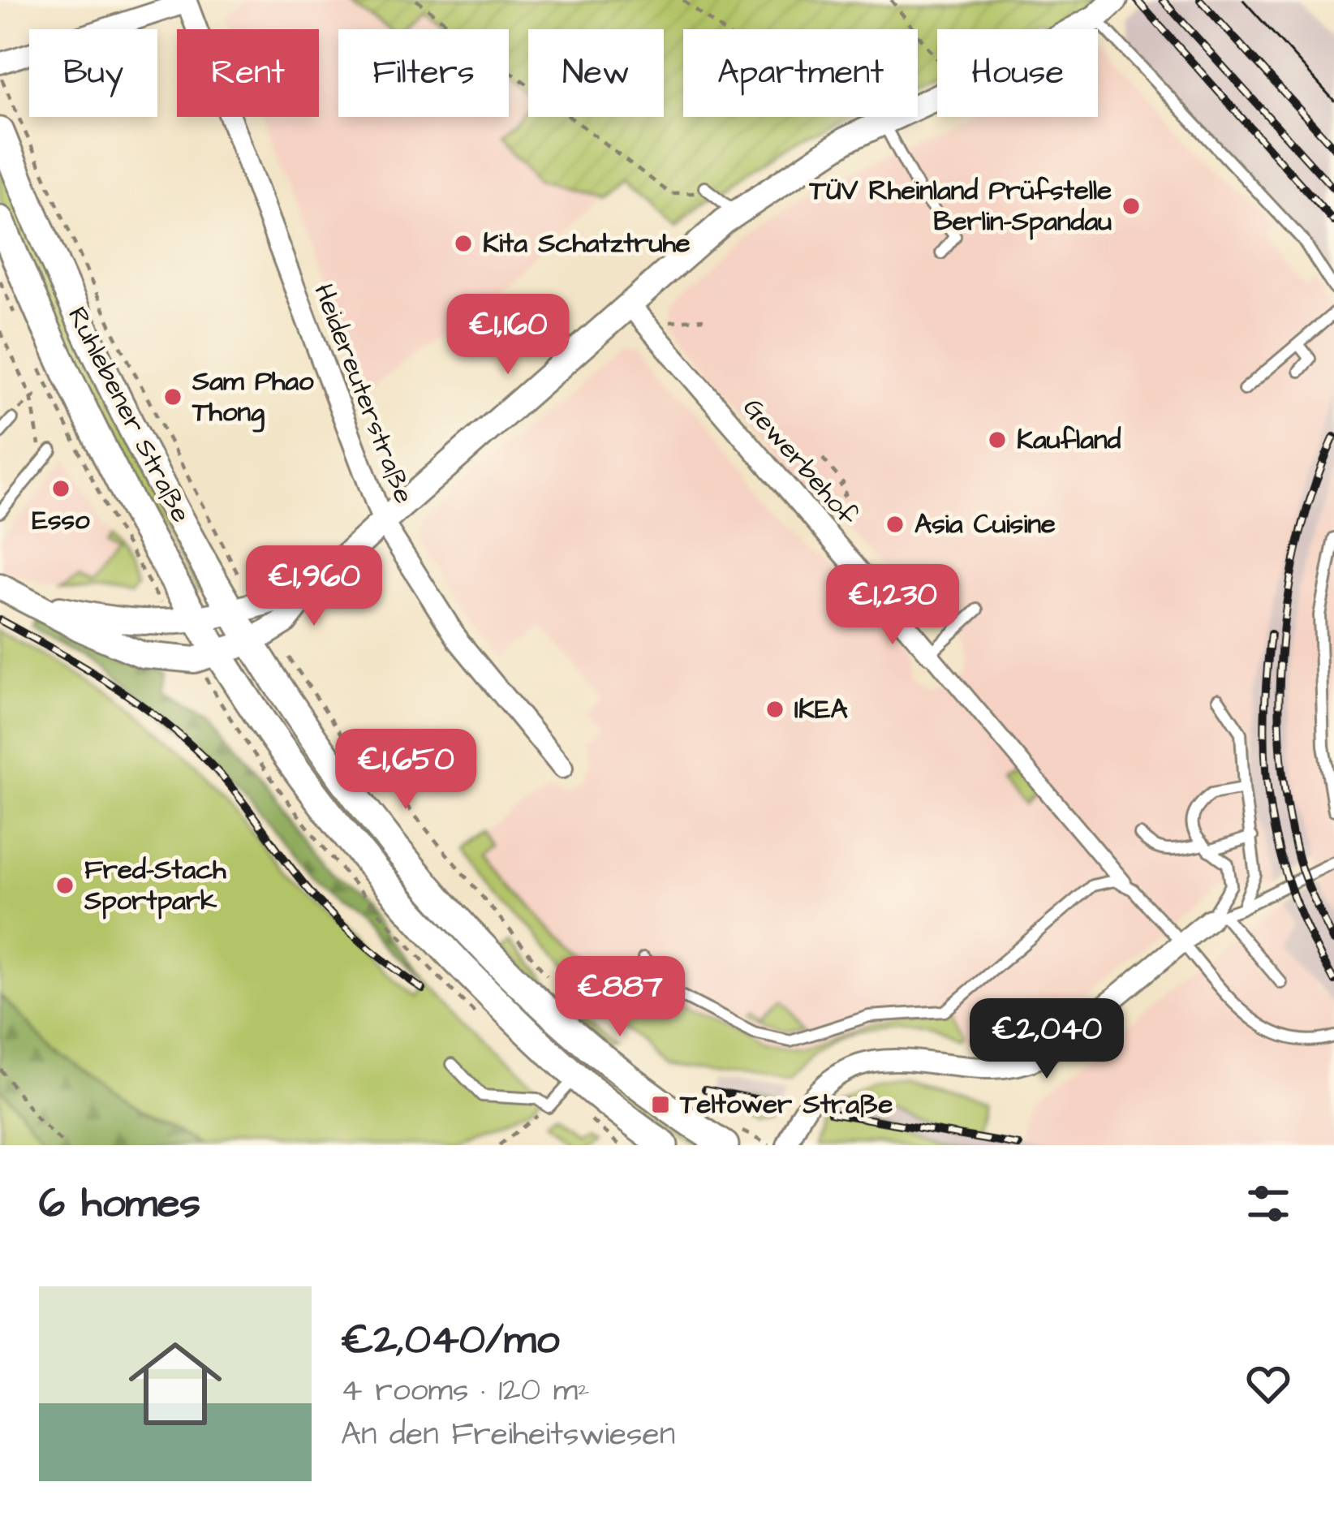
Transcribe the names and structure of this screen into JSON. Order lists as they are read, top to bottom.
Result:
{
  "streets": {
    "main road": ["Ruhlebener Straße"],
    "street": ["Heidereuterstraße", "Gewerbehof"]
  },
  "places": {
    "other": [
      "TÜV Rheinland Prüfstelle Berlin-Spandau",
      "Kita Schatztruhe",
      "Sam Phao Thong",
      "Kaufland",
      "Esso",
      "Asia Cuisine",
      "IKEA",
      "Fred-Stach Sportpark"
    ],
    "transit": ["Teltower Straße"]
  },
  "page": {
    "chip": [
      "Buy",
      "Rent",
      "Filters",
      "New",
      "Apartment",
      "House"
    ],
    "price": [
      "€1,160",
      "€1,960",
      "€1,230",
      "€1,650",
      "€887",
      "€2,040"
    ],
    "heading": "6 homes",
    "list": [
      {
        "name": "€2,040/mo",
        "note": "4 rooms · 120 m² · An den Freiheitswiesen"
      }
    ]
  }
}
